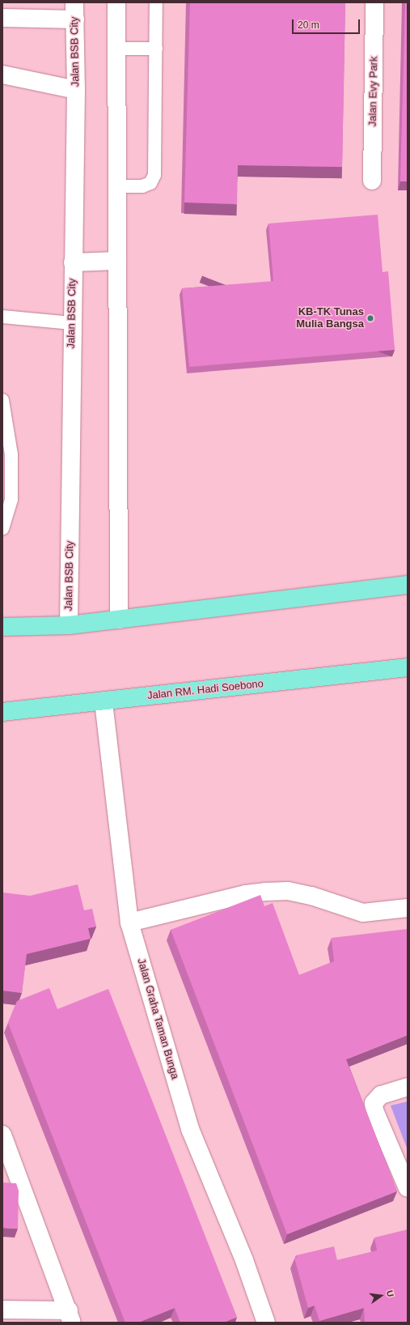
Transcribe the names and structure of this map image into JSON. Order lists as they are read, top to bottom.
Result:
{
  "streets": {
    "main road": ["Jalan RM. Hadi Soebono"],
    "street": ["Jalan BSB City", "Jalan Evy Park", "Jalan Graha Taman Bunga"]
  },
  "crossings": [
    ["Jalan RM. Hadi Soebono", "Jalan Graha Taman Bunga"]
  ],
  "places": ["KB-TK Tunas Mulia Bangsa"],
  "scale_bar": "20 m",
  "north": "right"
}
